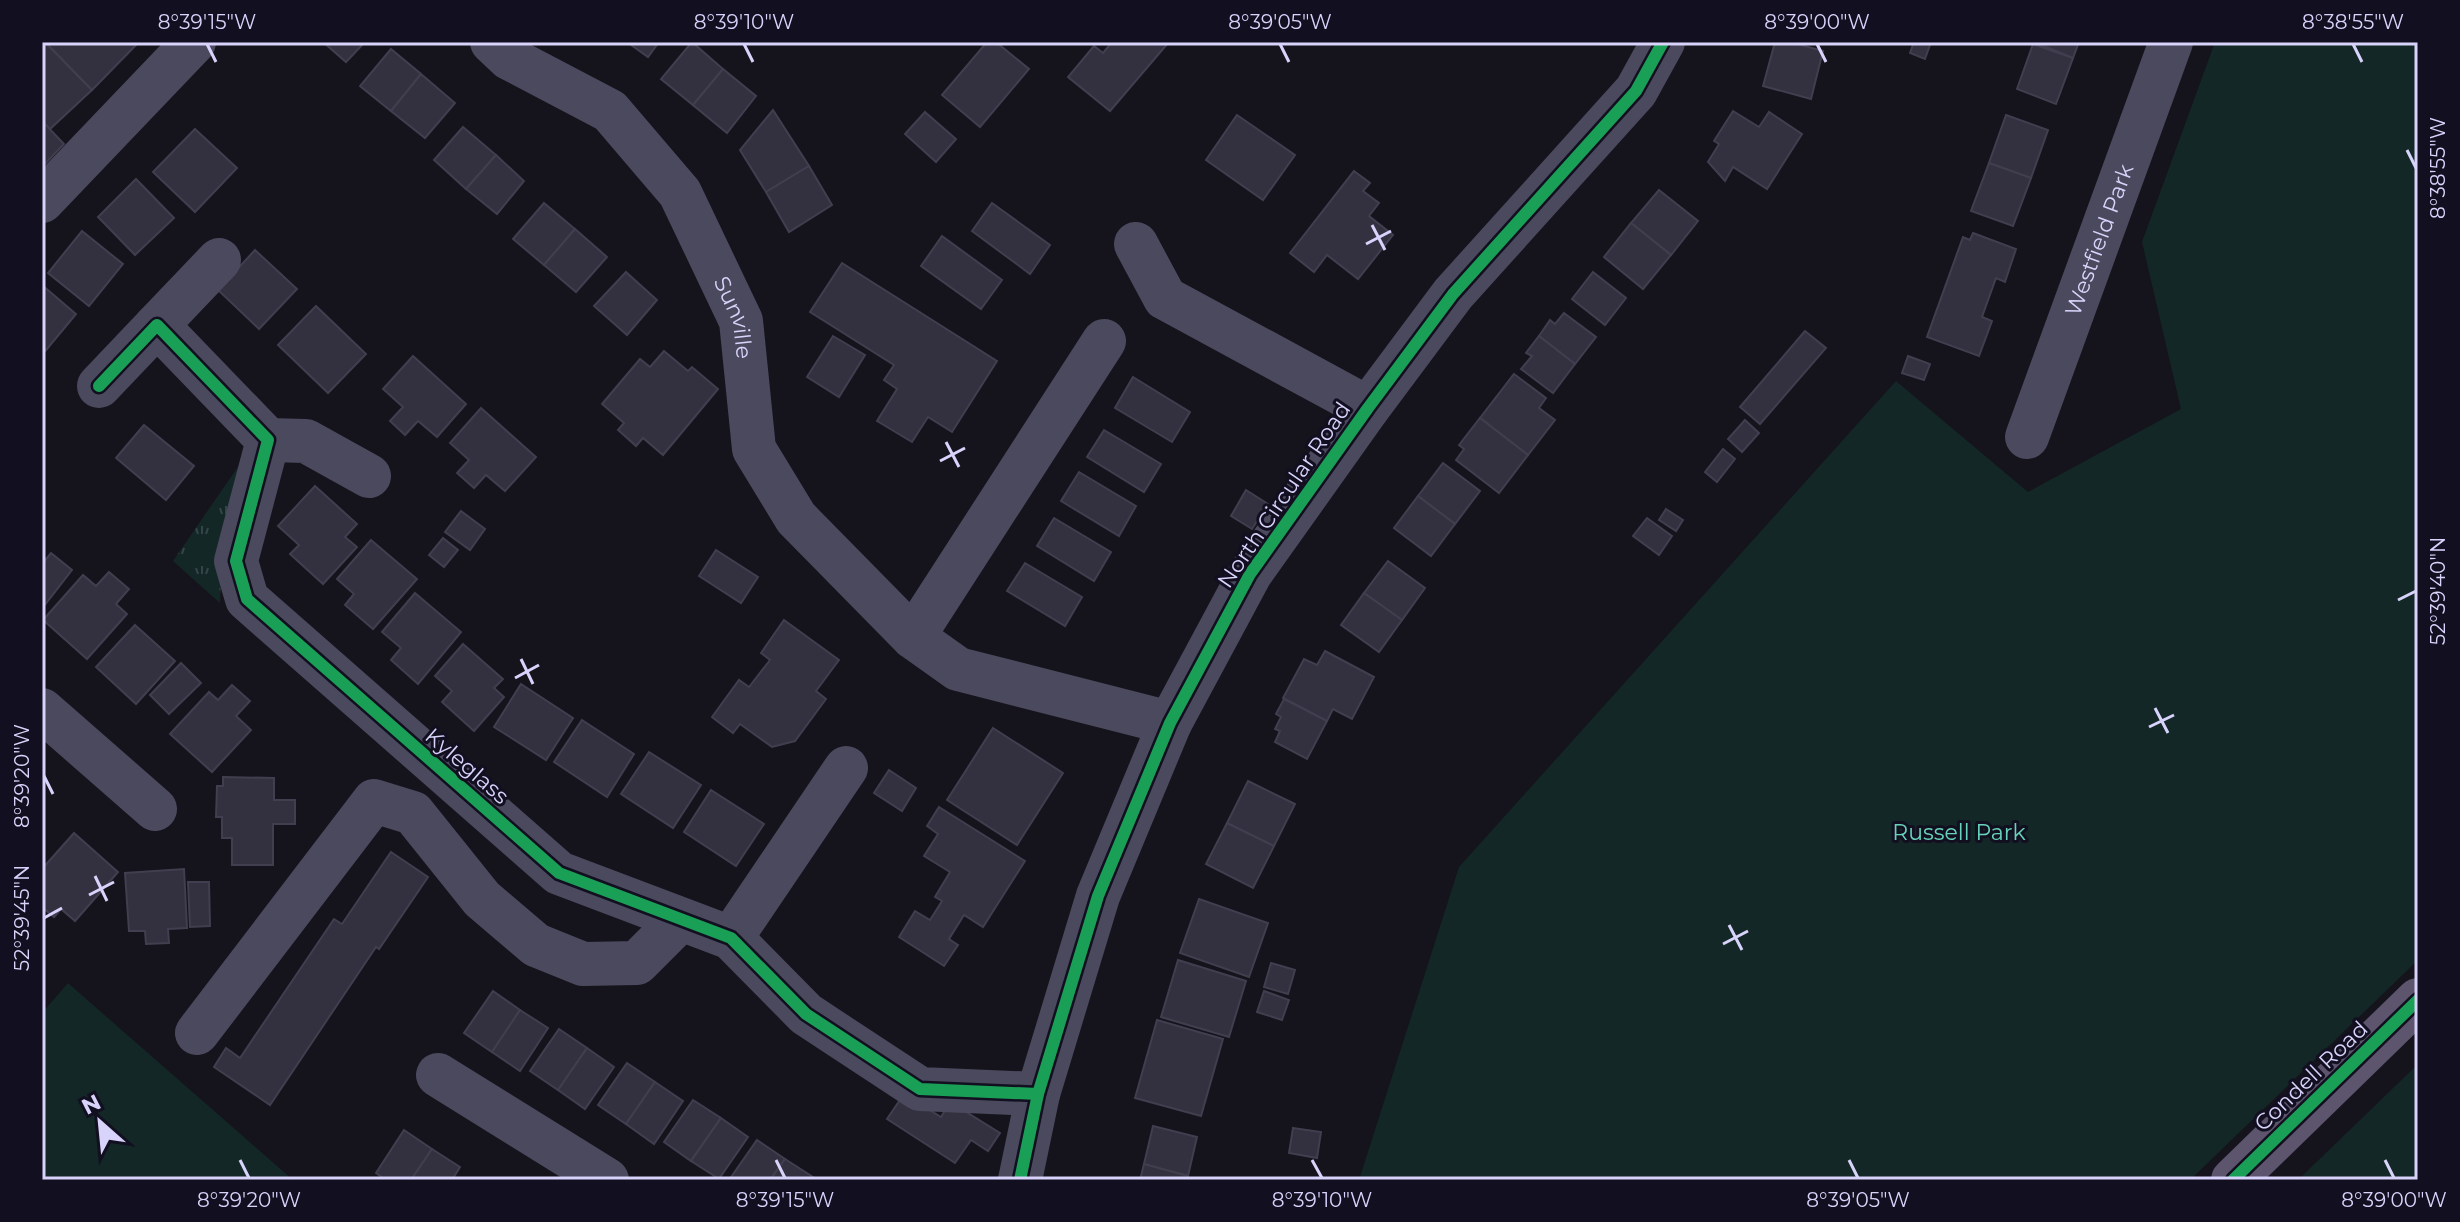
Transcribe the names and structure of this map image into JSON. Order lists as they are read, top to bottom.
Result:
{
  "streets": {
    "main road": ["Condell Road"],
    "street": [
      "Westfield Park",
      "Sunville",
      "North Circular Road",
      "Kyleglass"
    ]
  },
  "crossings": [
    ["Sunville", "North Circular Road"],
    ["North Circular Road", "Kyleglass"]
  ],
  "parks": ["Russell Park"],
  "north": "top left",
  "coordinates": [
    "8°39'15\"W",
    "8°39'10\"W",
    "8°39'05\"W",
    "8°39'00\"W",
    "8°38'55\"W",
    "52°39'40\"N",
    "8°39'20\"W",
    "52°39'45\"N"
  ]
}
